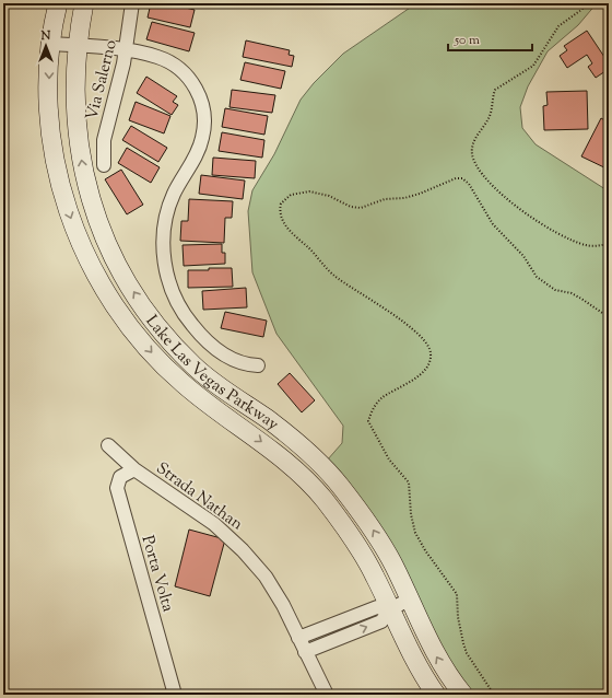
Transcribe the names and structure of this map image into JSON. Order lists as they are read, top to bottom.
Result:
{
  "streets": {
    "street": [
      "Via Salerno",
      "Lake Las Vegas Parkway",
      "Strada Nathan",
      "Porta Volta"
    ]
  },
  "crossings": [
    ["Strada Nathan", "Porta Volta"]
  ],
  "scale_bar": "50 m",
  "north": "top"
}
